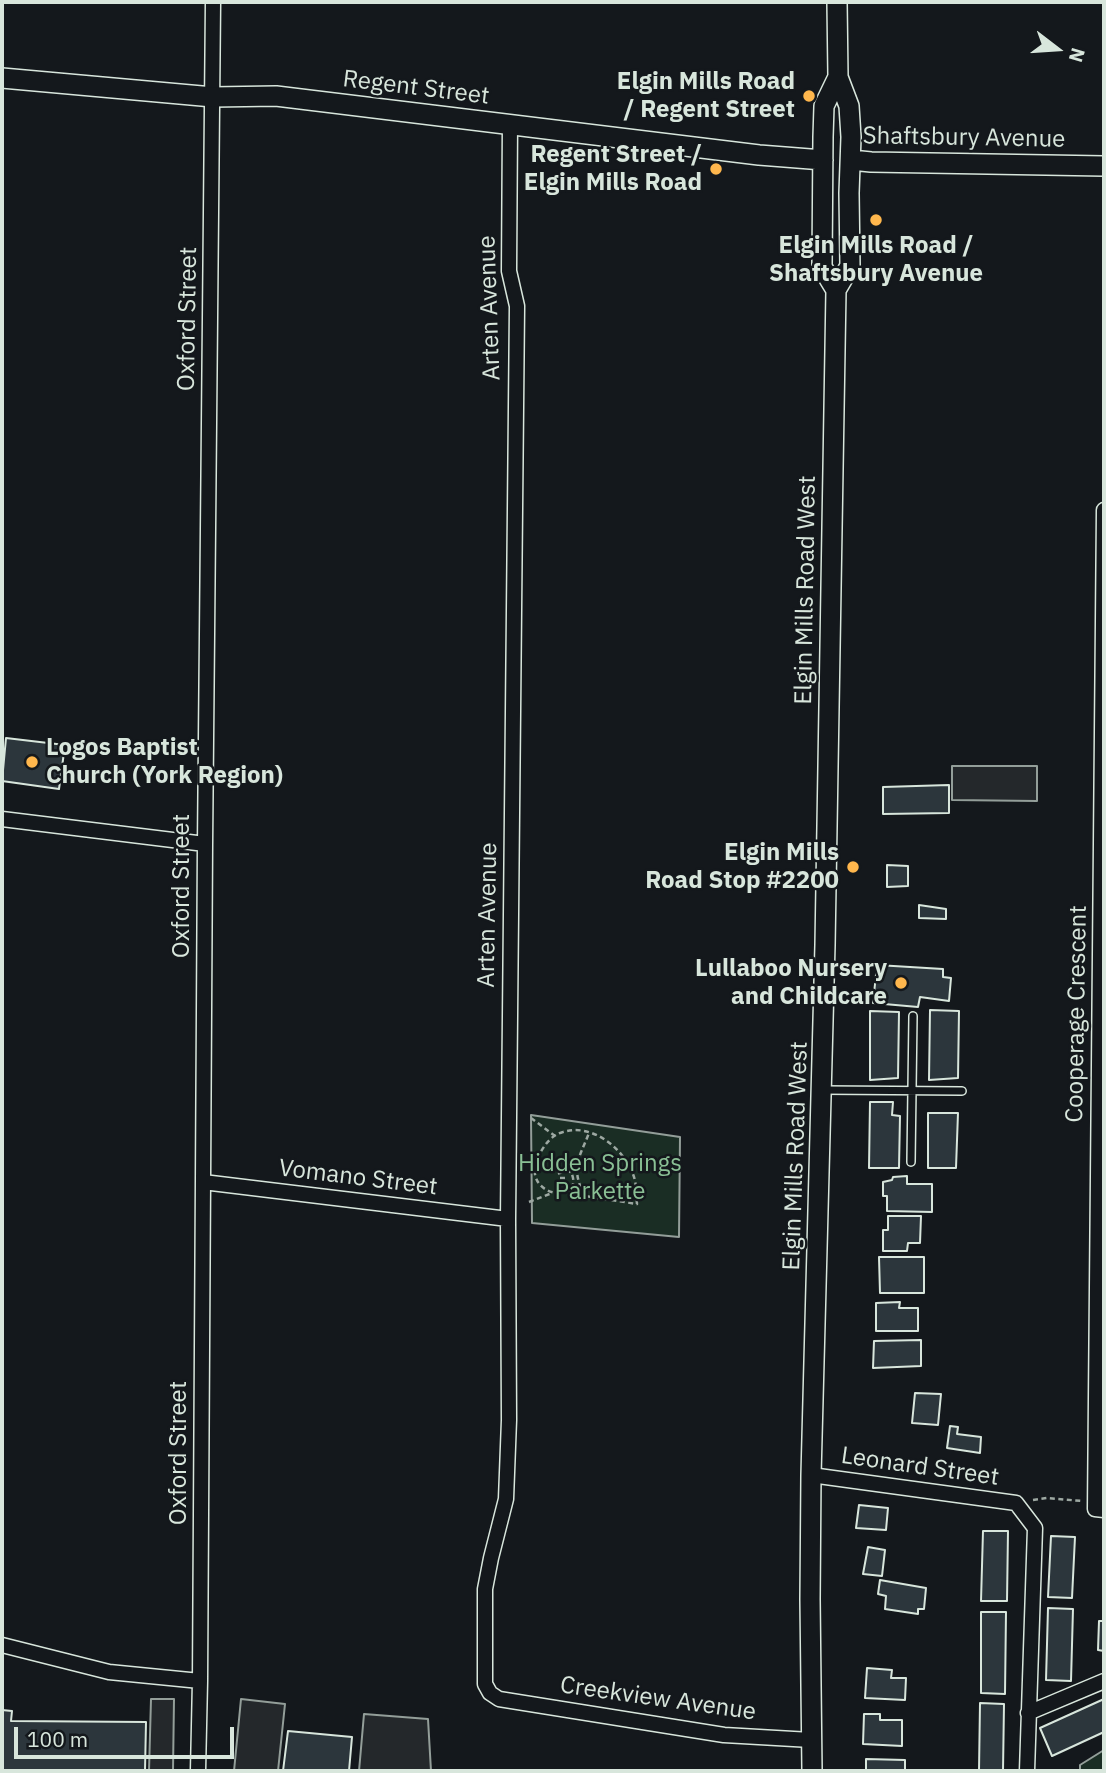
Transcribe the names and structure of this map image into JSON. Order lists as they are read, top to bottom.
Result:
{
  "streets": {
    "main road": ["Regent Street", "Shaftsbury Avenue", "Elgin Mills Road West"],
    "street": [
      "Arten Avenue",
      "Oxford Street",
      "Cooperage Crescent",
      "Vomano Street",
      "Leonard Street",
      "Creekview Avenue"
    ]
  },
  "crossings": [
    ["Regent Street", "Shaftsbury Avenue"],
    ["Regent Street", "Arten Avenue"],
    ["Regent Street", "Oxford Street"],
    ["Regent Street", "Elgin Mills Road West"],
    ["Shaftsbury Avenue", "Elgin Mills Road West"],
    ["Arten Avenue", "Vomano Street"],
    ["Arten Avenue", "Creekview Avenue"],
    ["Oxford Street", "Vomano Street"],
    ["Elgin Mills Road West", "Leonard Street"],
    ["Elgin Mills Road West", "Creekview Avenue"]
  ],
  "parks": ["Hidden Springs Parkette"],
  "places": [
    "Elgin Mills Road / Regent Street",
    "Regent Street / Elgin Mills Road",
    "Elgin Mills Road / Shaftsbury Avenue",
    "Logos Baptist Church (York Region)",
    "Elgin Mills Road Stop #2200",
    "Lullaboo Nursery and Childcare"
  ],
  "scale_bar": "100 m",
  "north": "right"
}
